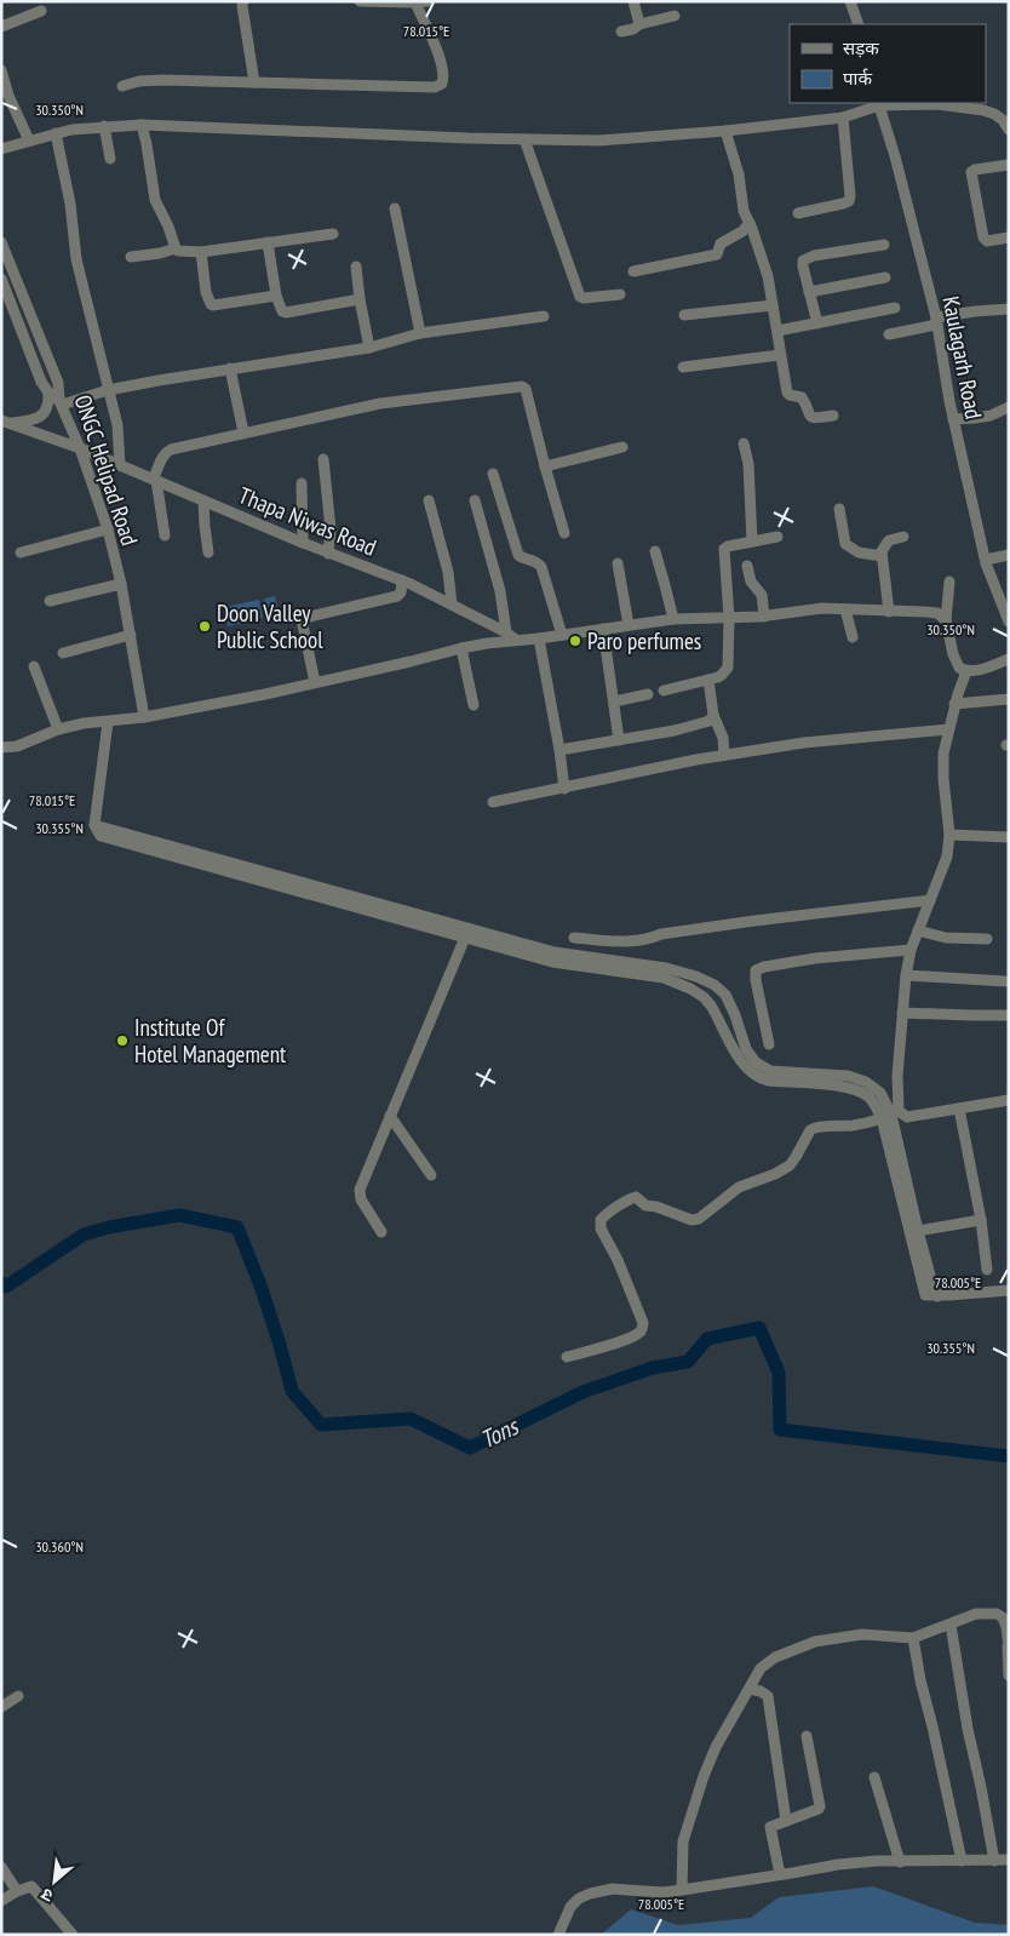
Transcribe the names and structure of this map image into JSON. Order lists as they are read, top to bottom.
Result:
{
  "streets": {
    "street": ["Kaulagarh Road", "ONGC Helipad Road", "Thapa Niwas Road"]
  },
  "crossings": [
    ["ONGC Helipad Road", "Thapa Niwas Road"]
  ],
  "water": ["Tons"],
  "places": ["Doon Valley Public School", "Paro perfumes", "Institute Of Hotel Management"],
  "legend": ["सड़क", "पार्क"],
  "north": "bottom left",
  "coordinates": [
    "78.015°E",
    "30.350°N",
    "30.355°N",
    "78.005°E",
    "30.360°N"
  ]
}
